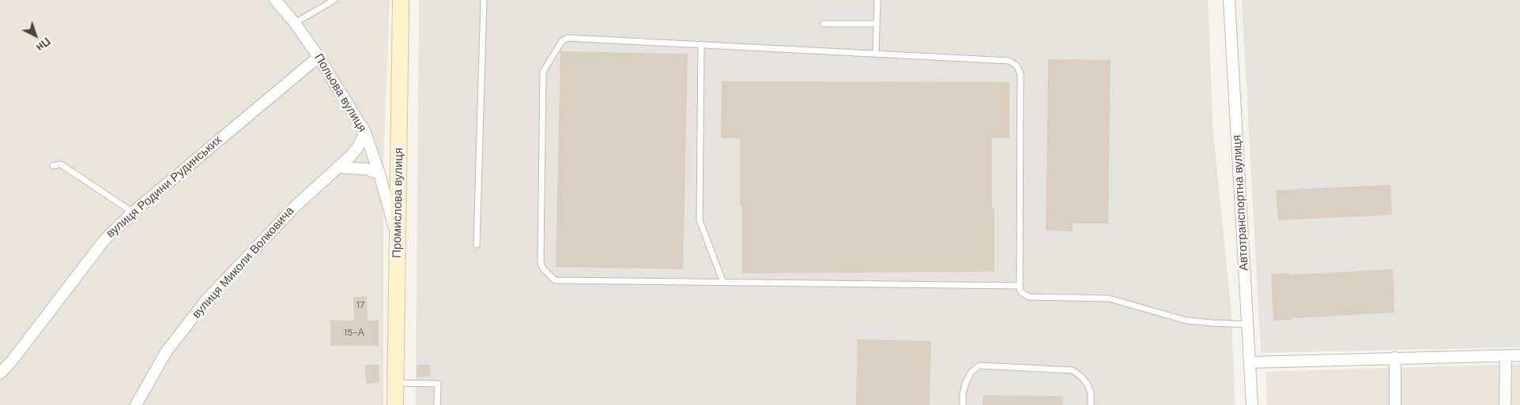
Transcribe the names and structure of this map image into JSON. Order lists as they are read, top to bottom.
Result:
{
  "streets": {
    "street": [
      "Польова вулиця",
      "вулиця Родини Рудинських",
      "Промислова вулиця",
      "Автотранспортна вулиця",
      "вулиця Миколи Волковича"
    ]
  },
  "crossings": [
    ["Польова вулиця", "вулиця Родини Рудинських"],
    ["Польова вулиця", "Промислова вулиця"],
    ["Польова вулиця", "вулиця Миколи Волковича"]
  ],
  "house_numbers": ["17", "15-А"],
  "north": "bottom right"
}
